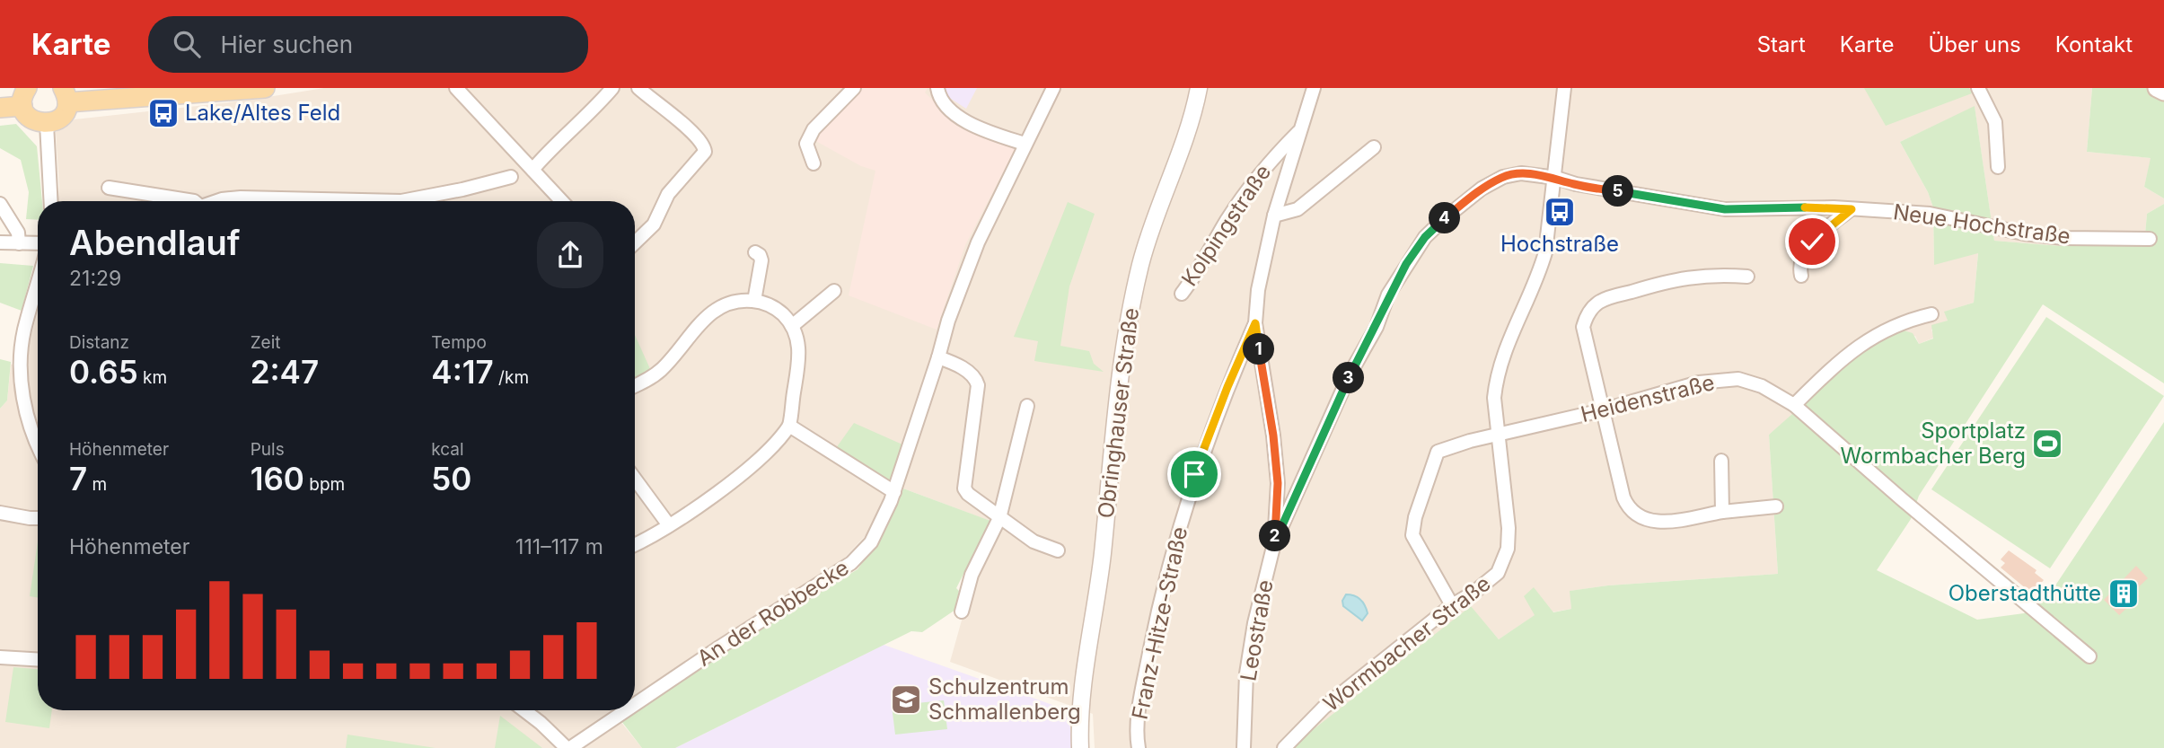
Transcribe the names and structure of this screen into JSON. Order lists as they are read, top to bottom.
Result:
{
  "streets": {
    "street": [
      "Neue Hochstraße",
      "Kolpingstraße",
      "Heidenstraße",
      "Obringhauser Straße",
      "An der Robbecke",
      "Franz-Hitze-Straße",
      "Leostraße",
      "Wormbacher Straße"
    ]
  },
  "crossings": [
    ["Neue Hochstraße", "Leostraße"],
    ["Neue Hochstraße", "Wormbacher Straße"],
    ["Kolpingstraße", "Leostraße"],
    ["Heidenstraße", "Wormbacher Straße"],
    ["Franz-Hitze-Straße", "Leostraße"]
  ],
  "places": {
    "bus stop": ["Lake/Altes Feld", "Hochstraße"],
    "sports": ["Sportplatz Wormbacher Berg"],
    "building": ["Oberstadthütte"],
    "school or university": ["Schulzentrum Schmallenberg"]
  },
  "page": {
    "header": "Karte",
    "search": "Hier suchen",
    "nav": [
      "Start",
      "Karte",
      "Über uns",
      "Kontakt"
    ],
    "pins": [
      "5",
      "4",
      "1",
      "3",
      "2"
    ],
    "heading": ["Abendlauf", "21:29"],
    "stats": [
      ["Distanz", "0.65 km"],
      ["Zeit", "2:47"],
      ["Tempo", "4:17 /km"],
      ["Höhenmeter", "7 m"],
      ["Puls", "160 bpm"],
      ["kcal", "50"]
    ],
    "chart": ["Höhenmeter", "111–117 m"]
  }
}
